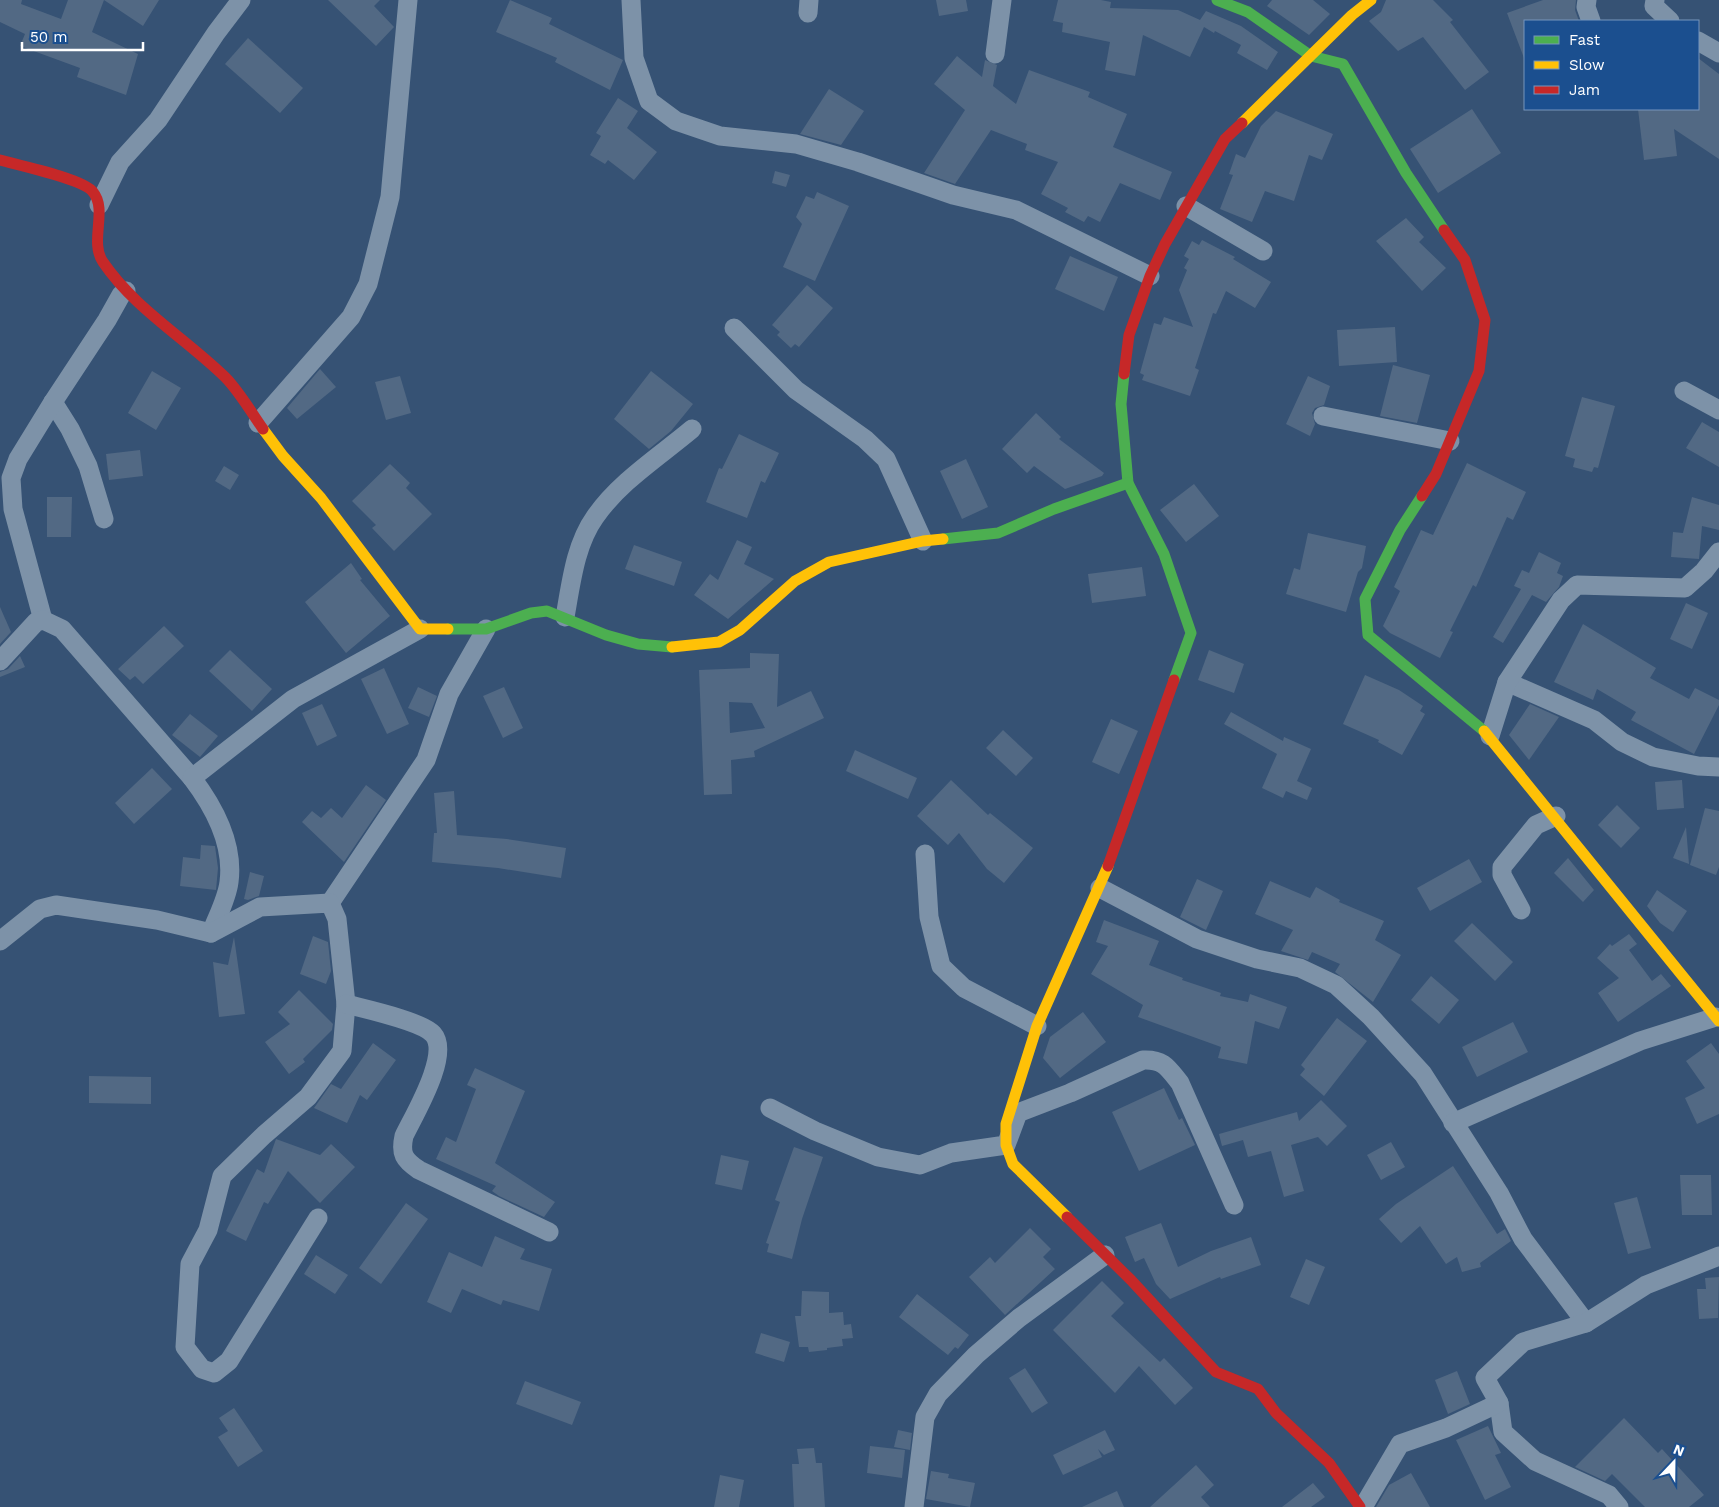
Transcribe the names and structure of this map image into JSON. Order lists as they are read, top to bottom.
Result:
{
  "legend": ["Fast", "Slow", "Jam"],
  "scale_bar": "50 m",
  "north": "top"
}
